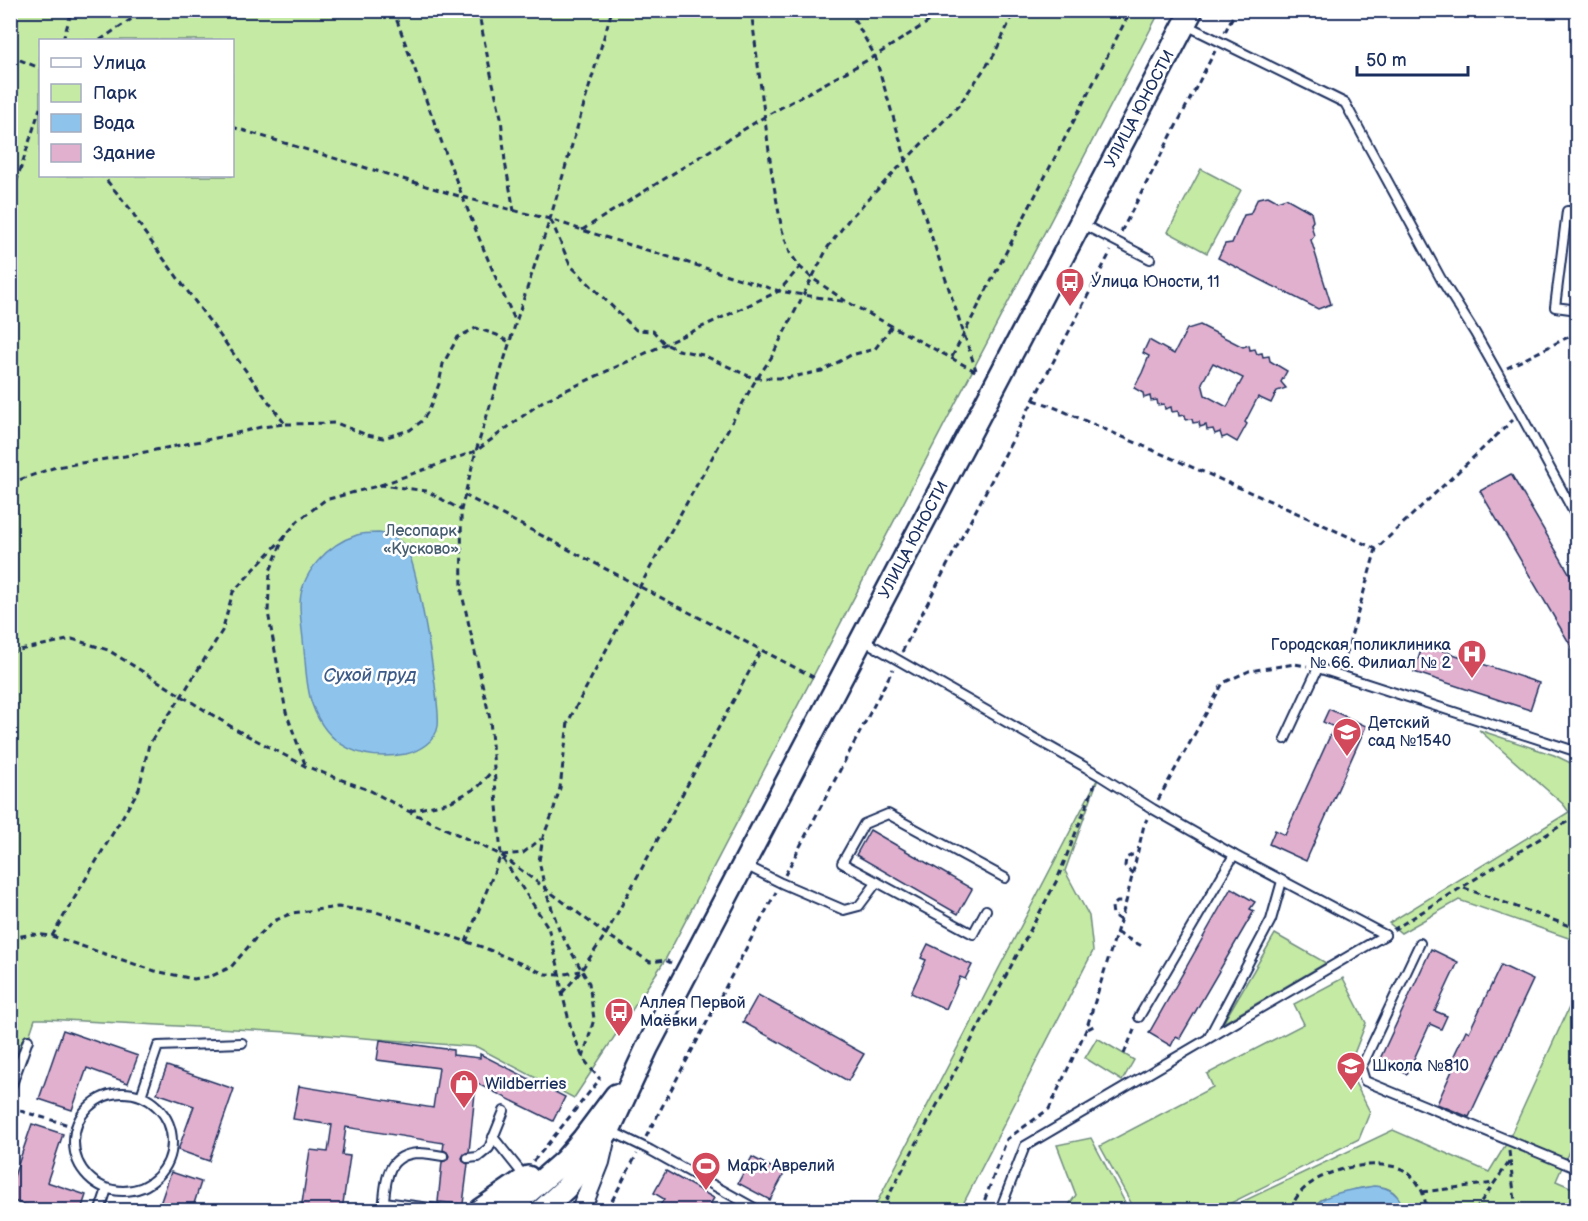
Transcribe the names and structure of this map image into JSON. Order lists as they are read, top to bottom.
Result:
{
  "streets": {
    "main road": ["УЛИЦА ЮНОСТИ"]
  },
  "water": ["Сухой пруд"],
  "parks": ["Лесопарк «Кусково»"],
  "places": {
    "bus stop": ["Улица Юности, 11", "Аллея Первой Маёвки"],
    "hospital": ["Городская поликлиника № 66. Филиал № 2"],
    "school or university": ["Детский сад №1540", "Школа №810"],
    "shop": ["Wildberries"],
    "sports": ["Марк Аврелий"]
  },
  "legend": [
    "Улица",
    "Парк",
    "Вода",
    "Здание"
  ],
  "scale_bar": "50 m"
}
